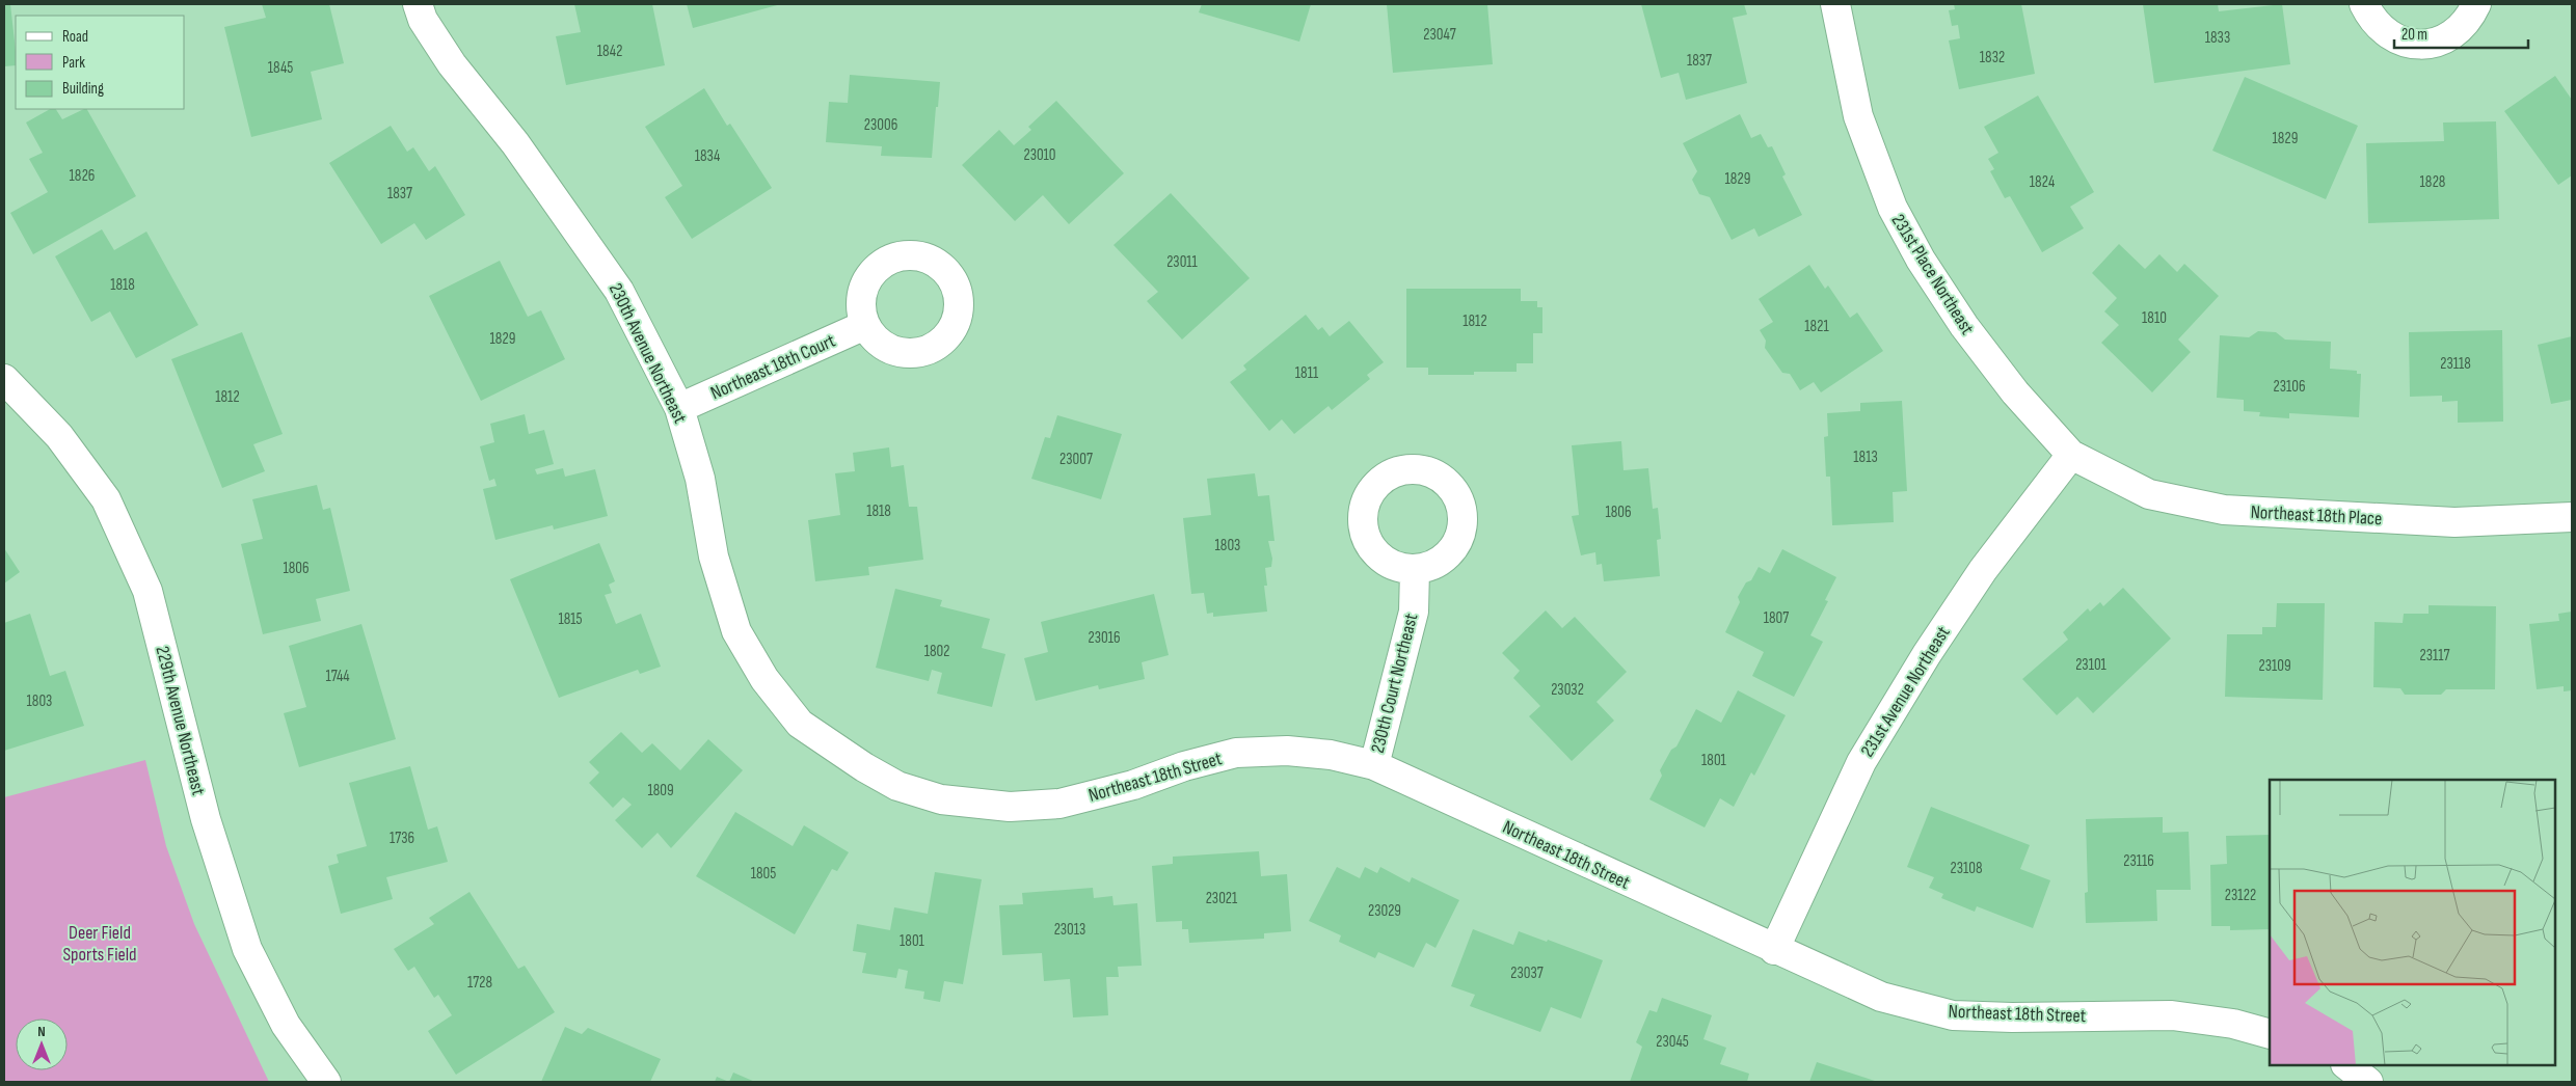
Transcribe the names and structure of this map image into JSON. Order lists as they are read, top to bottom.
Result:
{
  "streets": {
    "street": [
      "231st Place Northeast",
      "230th Avenue Northeast",
      "Northeast 18th Court",
      "Northeast 18th Place",
      "230th Court Northeast",
      "231st Avenue Northeast",
      "229th Avenue Northeast",
      "Northeast 18th Street"
    ]
  },
  "crossings": [
    ["231st Place Northeast", "Northeast 18th Place"],
    ["231st Place Northeast", "231st Avenue Northeast"],
    ["230th Avenue Northeast", "Northeast 18th Court"],
    ["230th Avenue Northeast", "Northeast 18th Street"],
    ["Northeast 18th Place", "231st Avenue Northeast"],
    ["230th Court Northeast", "Northeast 18th Street"],
    ["231st Avenue Northeast", "Northeast 18th Street"]
  ],
  "parks": ["Deer Field Sports Field"],
  "house_numbers": [
    "23047",
    "1833",
    "1842",
    "1832",
    "1837",
    "1845",
    "23006",
    "1829",
    "23010",
    "1834",
    "1826",
    "1829",
    "1824",
    "1828",
    "1837",
    "23011",
    "1818",
    "1810",
    "1812",
    "1821",
    "1829",
    "23118",
    "1811",
    "23106",
    "1812",
    "1813",
    "23007",
    "1818",
    "1806",
    "1803",
    "1806",
    "1807",
    "1815",
    "23016",
    "1802",
    "23117",
    "23101",
    "23109",
    "1744",
    "23032",
    "1803",
    "1801",
    "1809",
    "1736",
    "23116",
    "23108",
    "1805",
    "23122",
    "23021",
    "23029",
    "23013",
    "1801",
    "23037",
    "1728",
    "23045"
  ],
  "legend": ["Road", "Park", "Building"],
  "scale_bar": "20 m",
  "north": "top"
}
